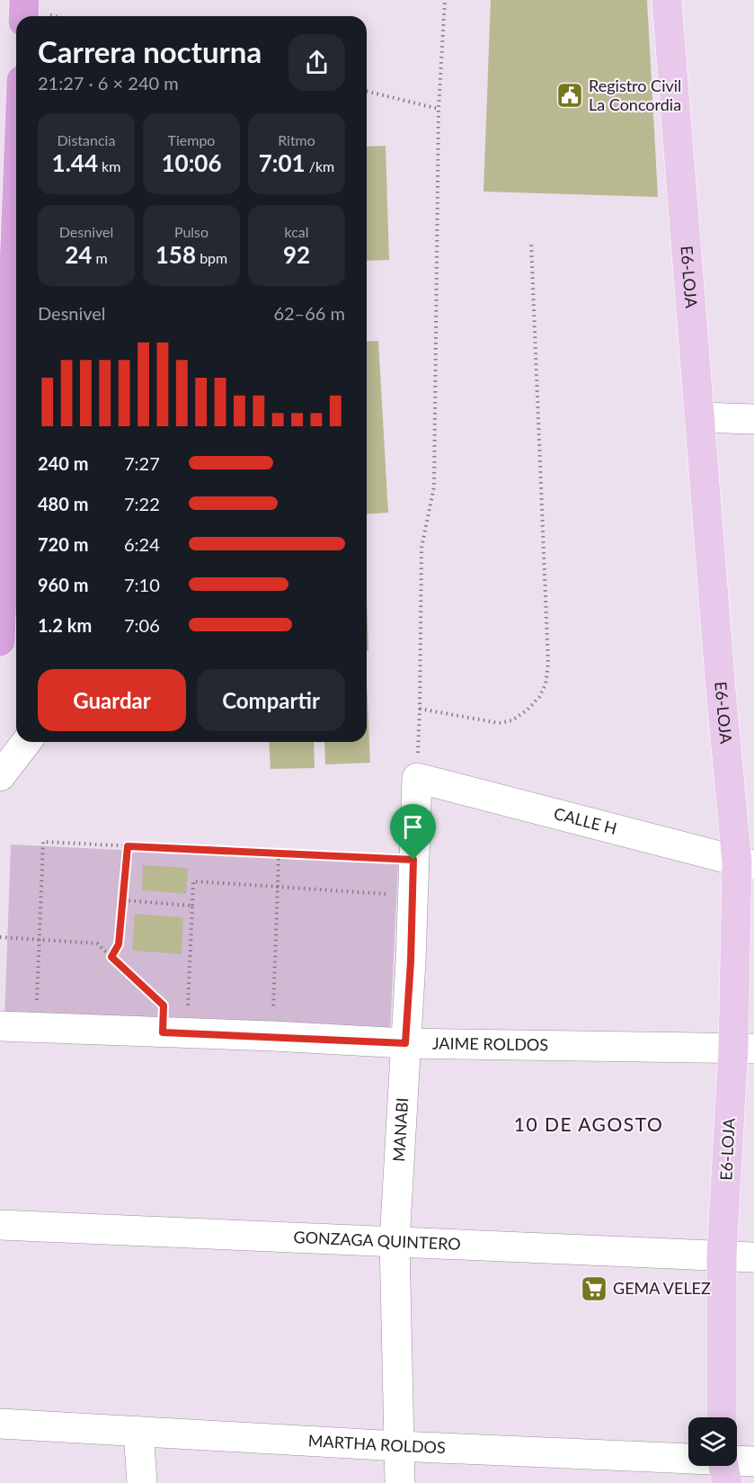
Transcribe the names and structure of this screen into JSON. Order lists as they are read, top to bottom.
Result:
{
  "streets": {
    "main road": ["E6-LOJA"],
    "street": [
      "CALLE H",
      "JAIME ROLDOS",
      "MANABI",
      "GONZAGA QUINTERO",
      "MARTHA ROLDOS"
    ]
  },
  "crossings": [
    ["E6-LOJA", "CALLE H"],
    ["E6-LOJA", "JAIME ROLDOS"],
    ["E6-LOJA", "GONZAGA QUINTERO"],
    ["CALLE H", "MANABI"],
    ["JAIME ROLDOS", "MANABI"],
    ["MANABI", "GONZAGA QUINTERO"],
    ["MANABI", "MARTHA ROLDOS"]
  ],
  "districts": ["10 DE AGOSTO"],
  "places": {
    "public building": ["Registro Civil La Concordia"],
    "supermarket": ["GEMA VELEZ"]
  },
  "page": {
    "heading": ["Carrera nocturna", "21:27 · 6 × 240 m"],
    "stats": [
      ["Distancia", "1.44 km"],
      ["Tiempo", "10:06"],
      ["Ritmo", "7:01 /km"],
      ["Desnivel", "24 m"],
      ["Pulso", "158 bpm"],
      ["kcal", "92"]
    ],
    "chart": ["Desnivel", "62–66 m"],
    "list": [
      {
        "name": "240 m",
        "note": "7:27"
      },
      {
        "name": "480 m",
        "note": "7:22"
      },
      {
        "name": "720 m",
        "note": "6:24"
      },
      {
        "name": "960 m",
        "note": "7:10"
      },
      {
        "name": "1.2 km",
        "note": "7:06"
      }
    ],
    "buttons": ["Guardar", "Compartir"]
  }
}
